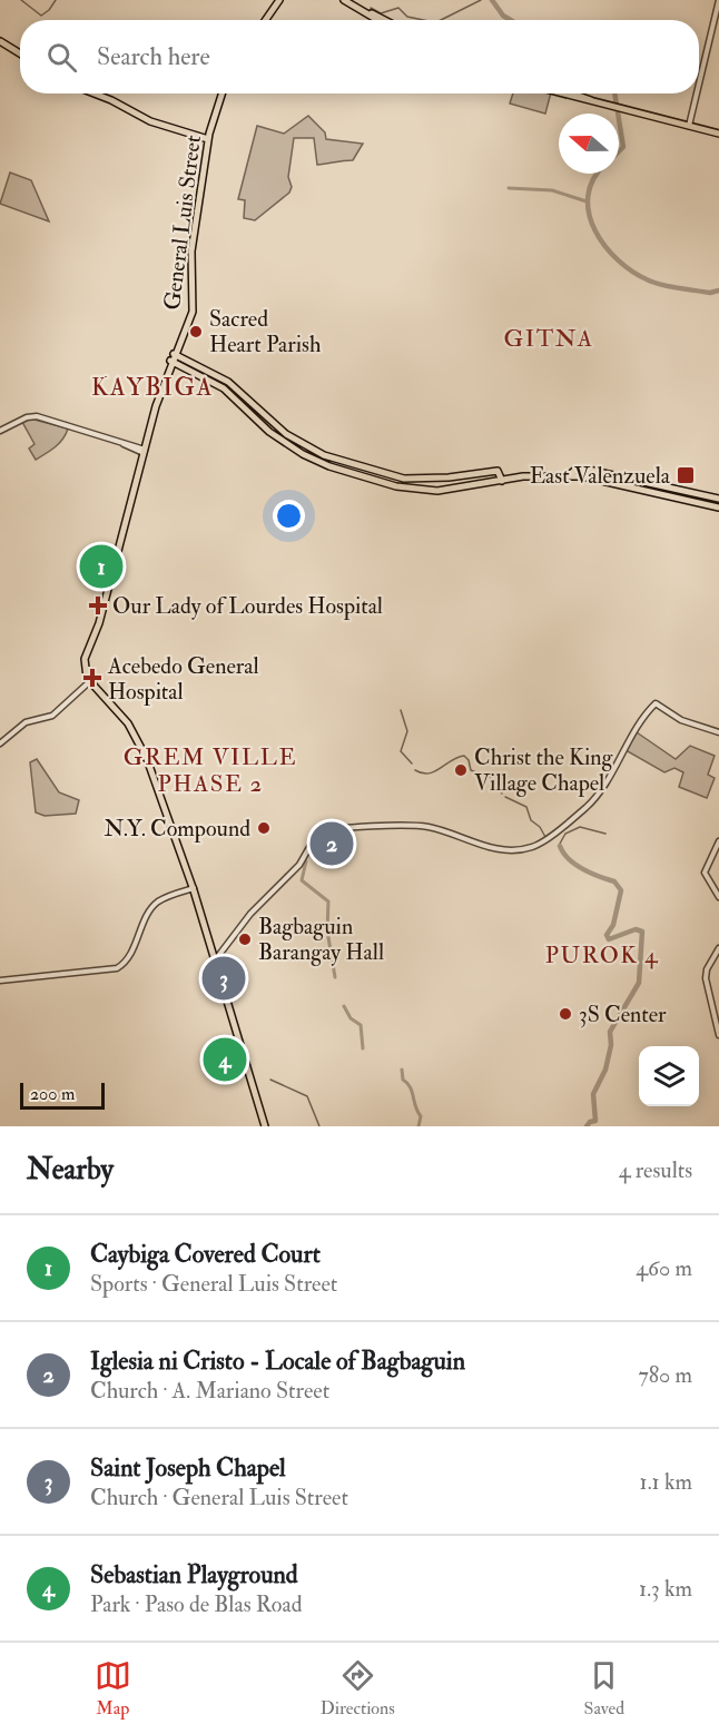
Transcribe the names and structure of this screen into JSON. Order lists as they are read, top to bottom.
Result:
{
  "streets": {
    "main road": ["General Luis Street"]
  },
  "districts": [
    "GITNA",
    "KAYBIGA",
    "GREM VILLE PHASE 2",
    "PUROK 4"
  ],
  "places": {
    "other": [
      "Sacred Heart Parish",
      "Christ the King Village Chapel",
      "N.Y. Compound",
      "Bagbaguin Barangay Hall",
      "3S Center"
    ],
    "transit": ["East Valenzuela"],
    "health": ["Our Lady of Lourdes Hospital", "Acebedo General Hospital"]
  },
  "scale_bar": "200 m",
  "north": "left",
  "page": {
    "search": "Search here",
    "pins": [
      "1",
      "2",
      "3",
      "4"
    ],
    "scale": "200 m",
    "heading": ["Nearby", "4 results"],
    "list": [
      {
        "mark": "1",
        "name": "Caybiga Covered Court",
        "note": "Sports · General Luis Street",
        "value": "460 m"
      },
      {
        "mark": "2",
        "name": "Iglesia ni Cristo - Locale of Bagbaguin",
        "note": "Church · A. Mariano Street",
        "value": "780 m"
      },
      {
        "mark": "3",
        "name": "Saint Joseph Chapel",
        "note": "Church · General Luis Street",
        "value": "1.1 km"
      },
      {
        "mark": "4",
        "name": "Sebastian Playground",
        "note": "Park · Paso de Blas Road",
        "value": "1.3 km"
      }
    ],
    "nav": ["Map", "Directions", "Saved"]
  }
}
